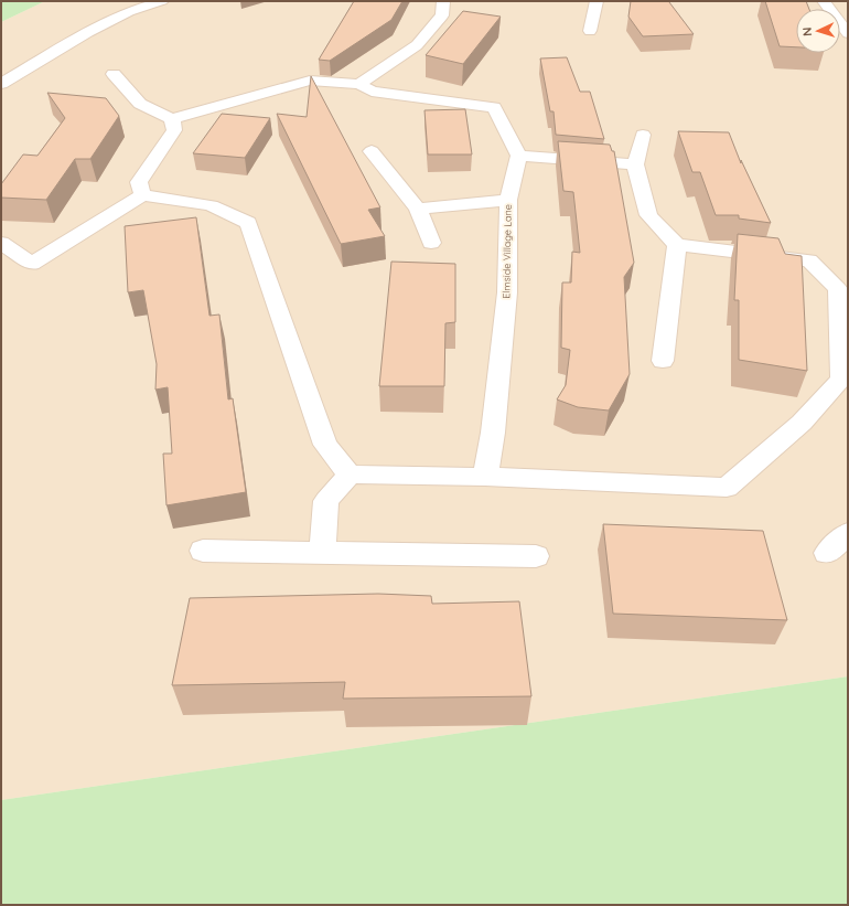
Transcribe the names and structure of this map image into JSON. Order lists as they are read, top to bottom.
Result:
{
  "streets": {
    "street": ["Elmside Village Lane"]
  },
  "north": "left"
}
